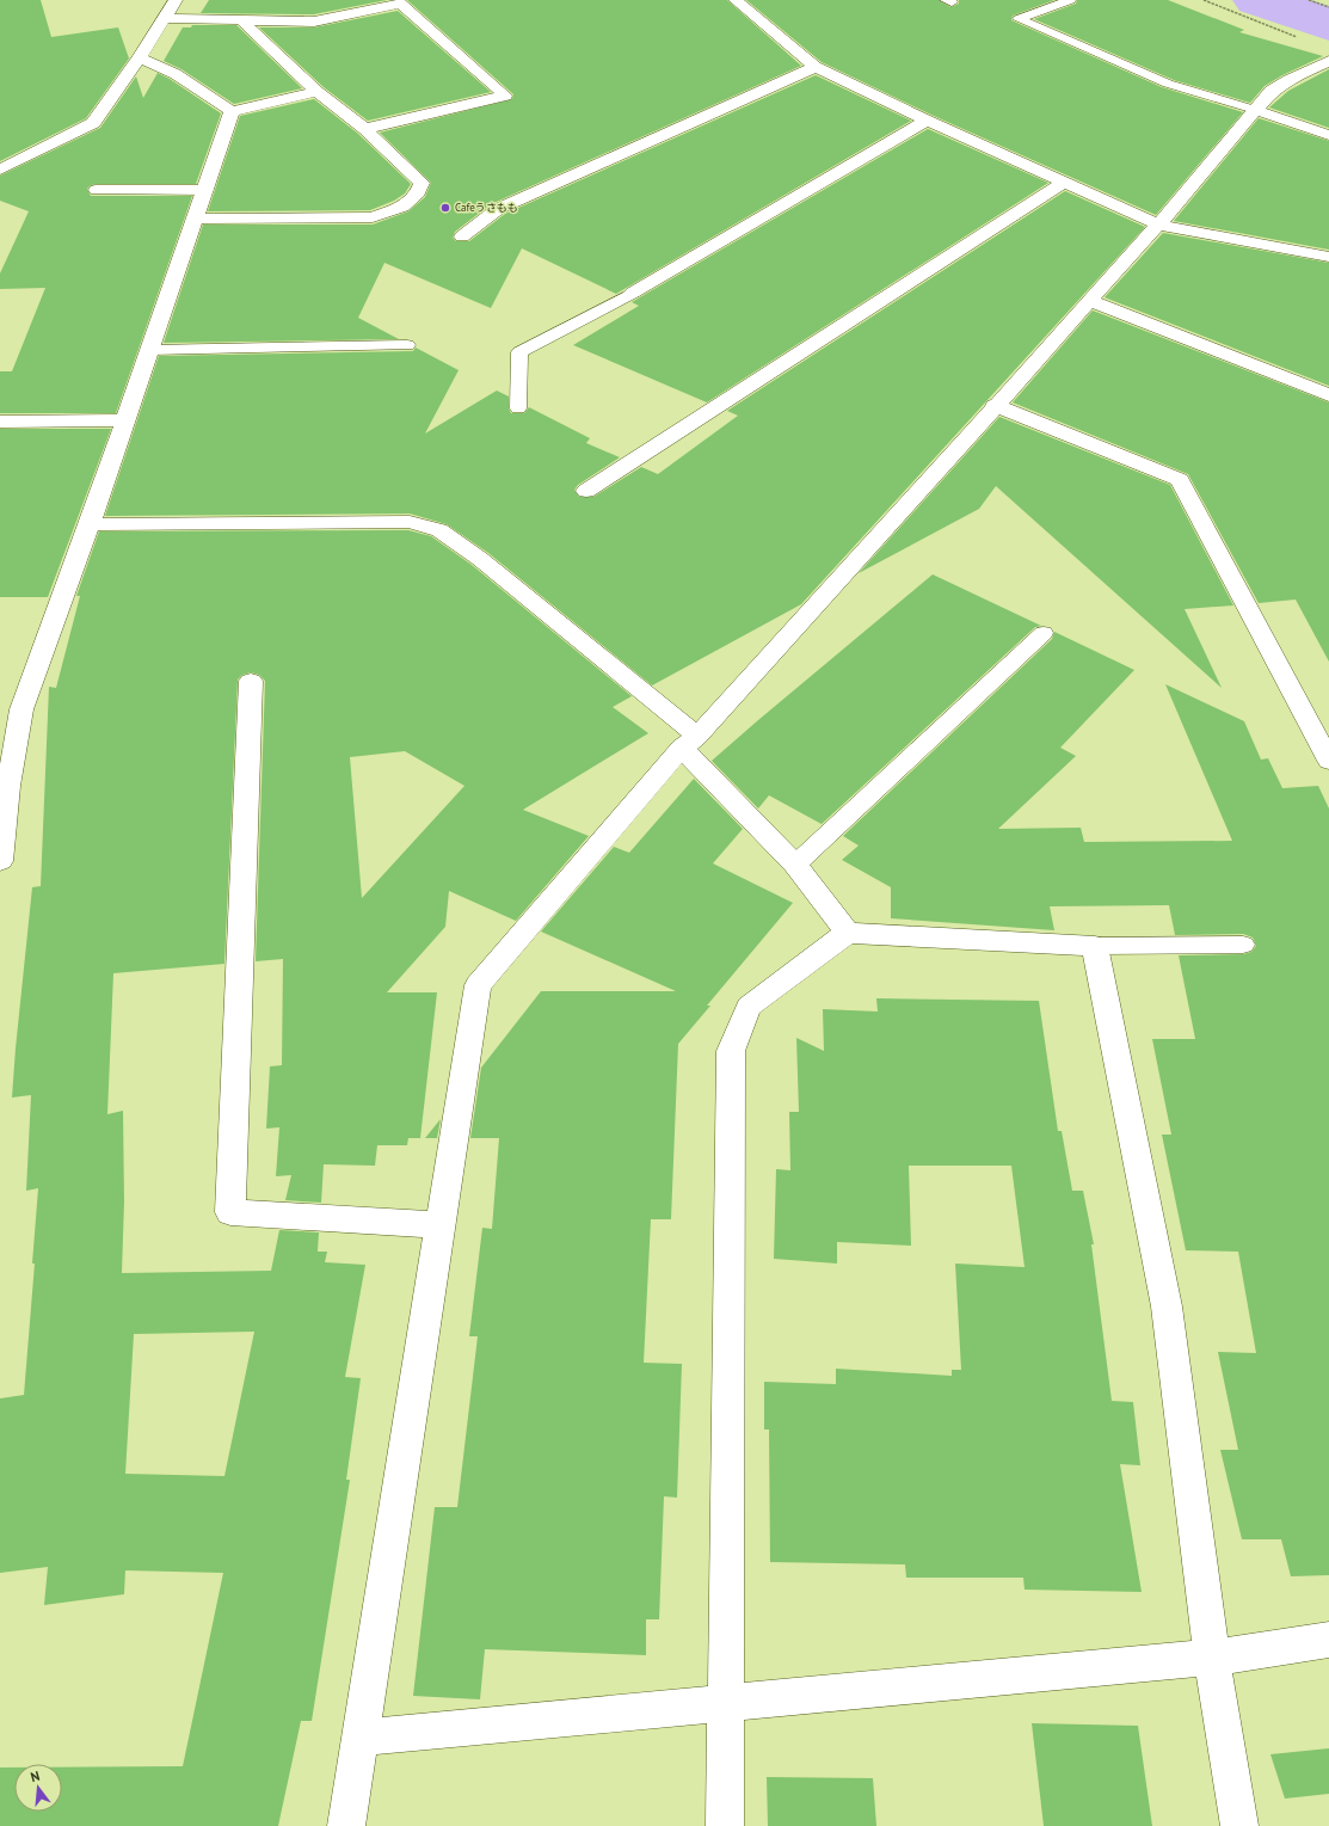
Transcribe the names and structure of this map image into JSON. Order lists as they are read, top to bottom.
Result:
{
  "places": ["Cafeうさもも"],
  "north": "top"
}
